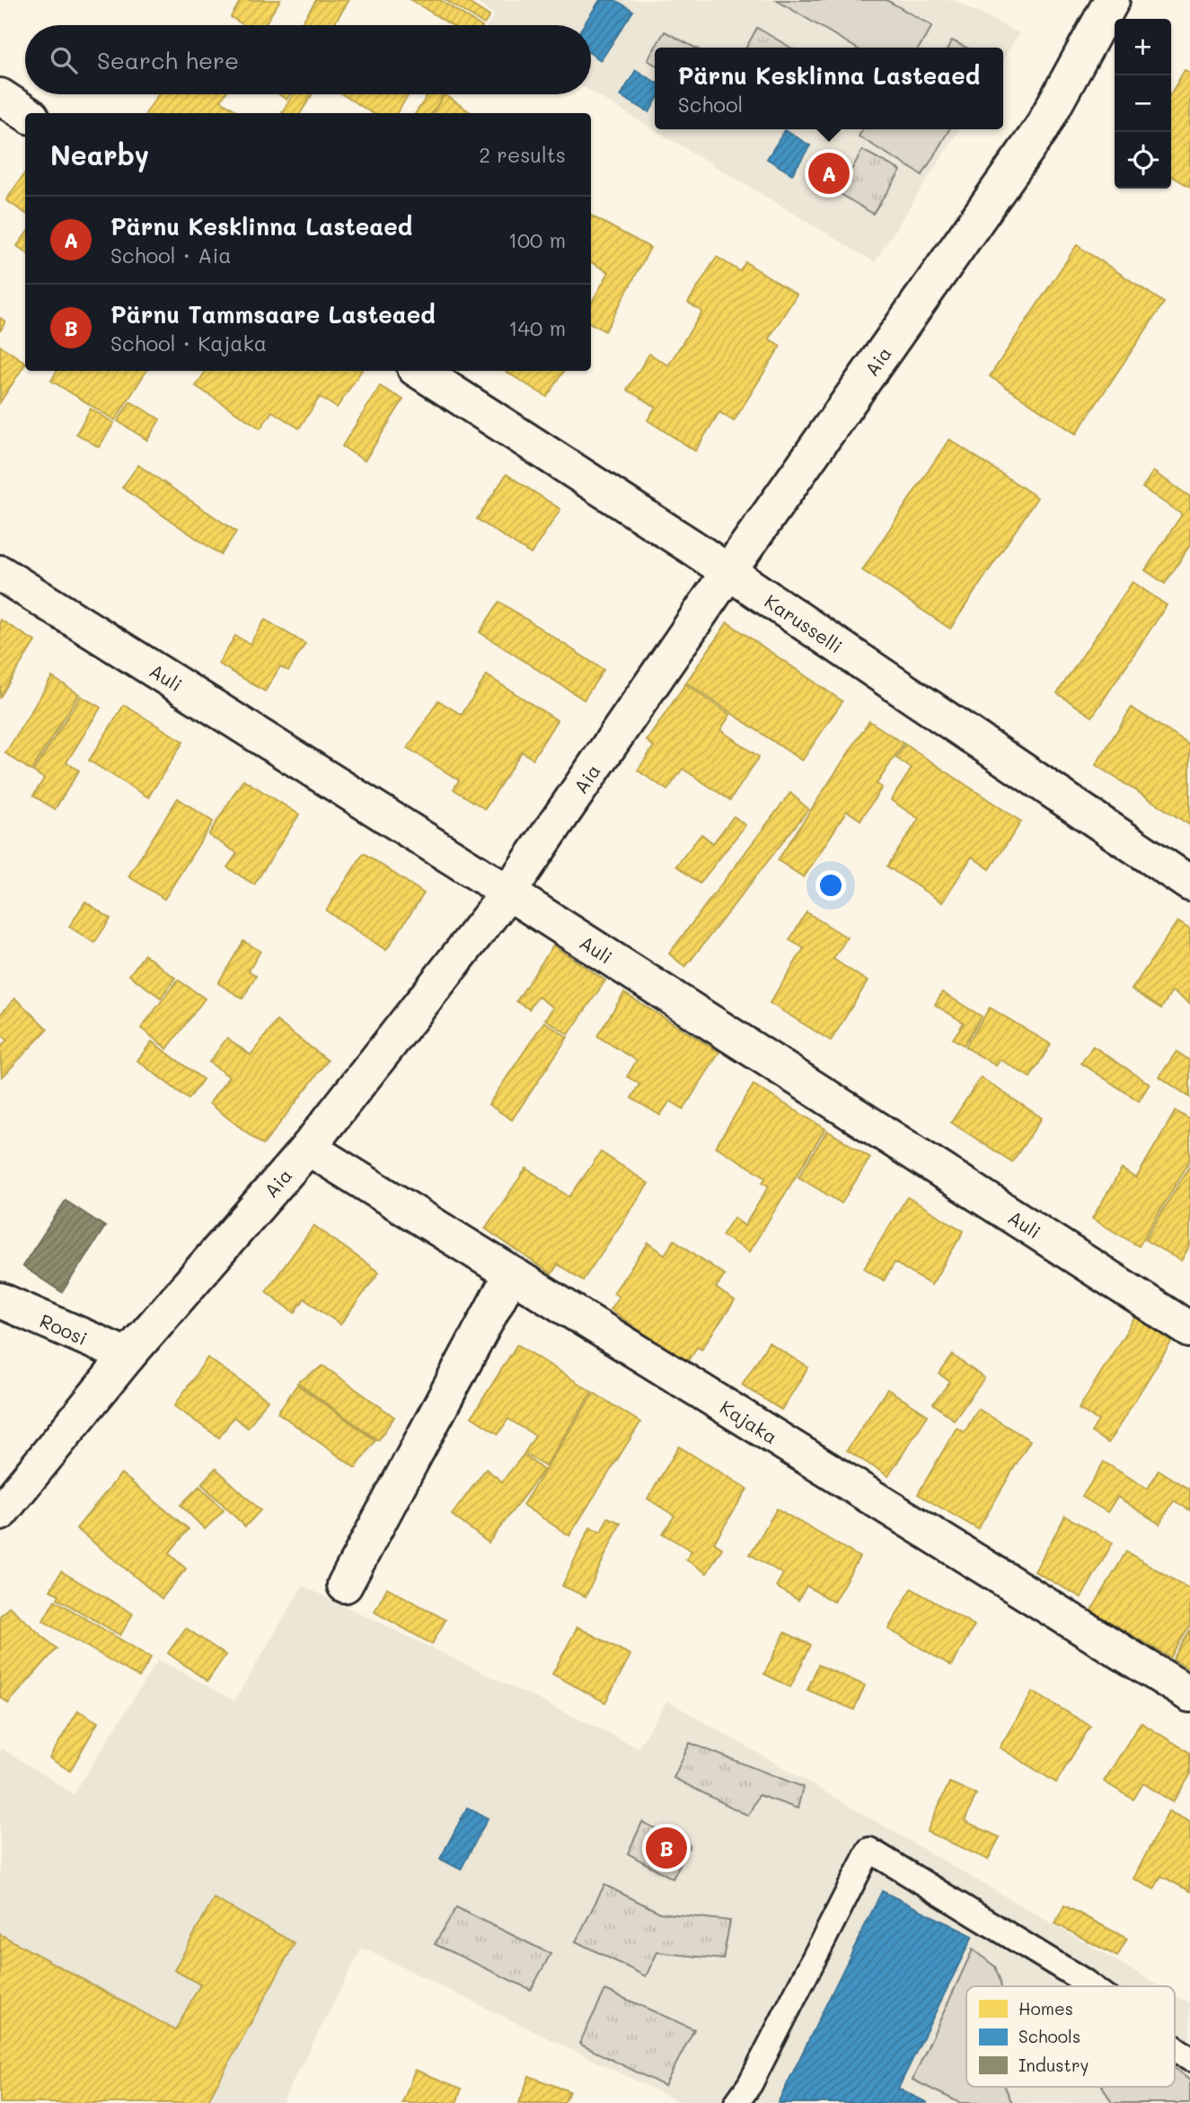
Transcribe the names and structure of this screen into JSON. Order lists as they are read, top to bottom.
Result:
{
  "streets": {
    "street": [
      "Aia",
      "Karusselli",
      "Auli",
      "Roosi",
      "Kajaka"
    ]
  },
  "crossings": [
    ["Aia", "Karusselli"],
    ["Aia", "Auli"],
    ["Aia", "Roosi"],
    ["Aia", "Kajaka"]
  ],
  "legend": ["Homes", "Schools", "Industry"],
  "page": {
    "map_buttons": ["+", "−"],
    "search": "Search here",
    "popup": ["Pärnu Kesklinna Lasteaed", "School"],
    "heading": ["Nearby", "2 results"],
    "pins": ["A", "B"],
    "list": [
      {
        "mark": "A",
        "name": "Pärnu Kesklinna Lasteaed",
        "note": "School · Aia",
        "value": "100 m"
      },
      {
        "mark": "B",
        "name": "Pärnu Tammsaare Lasteaed",
        "note": "School · Kajaka",
        "value": "140 m"
      }
    ]
  }
}
